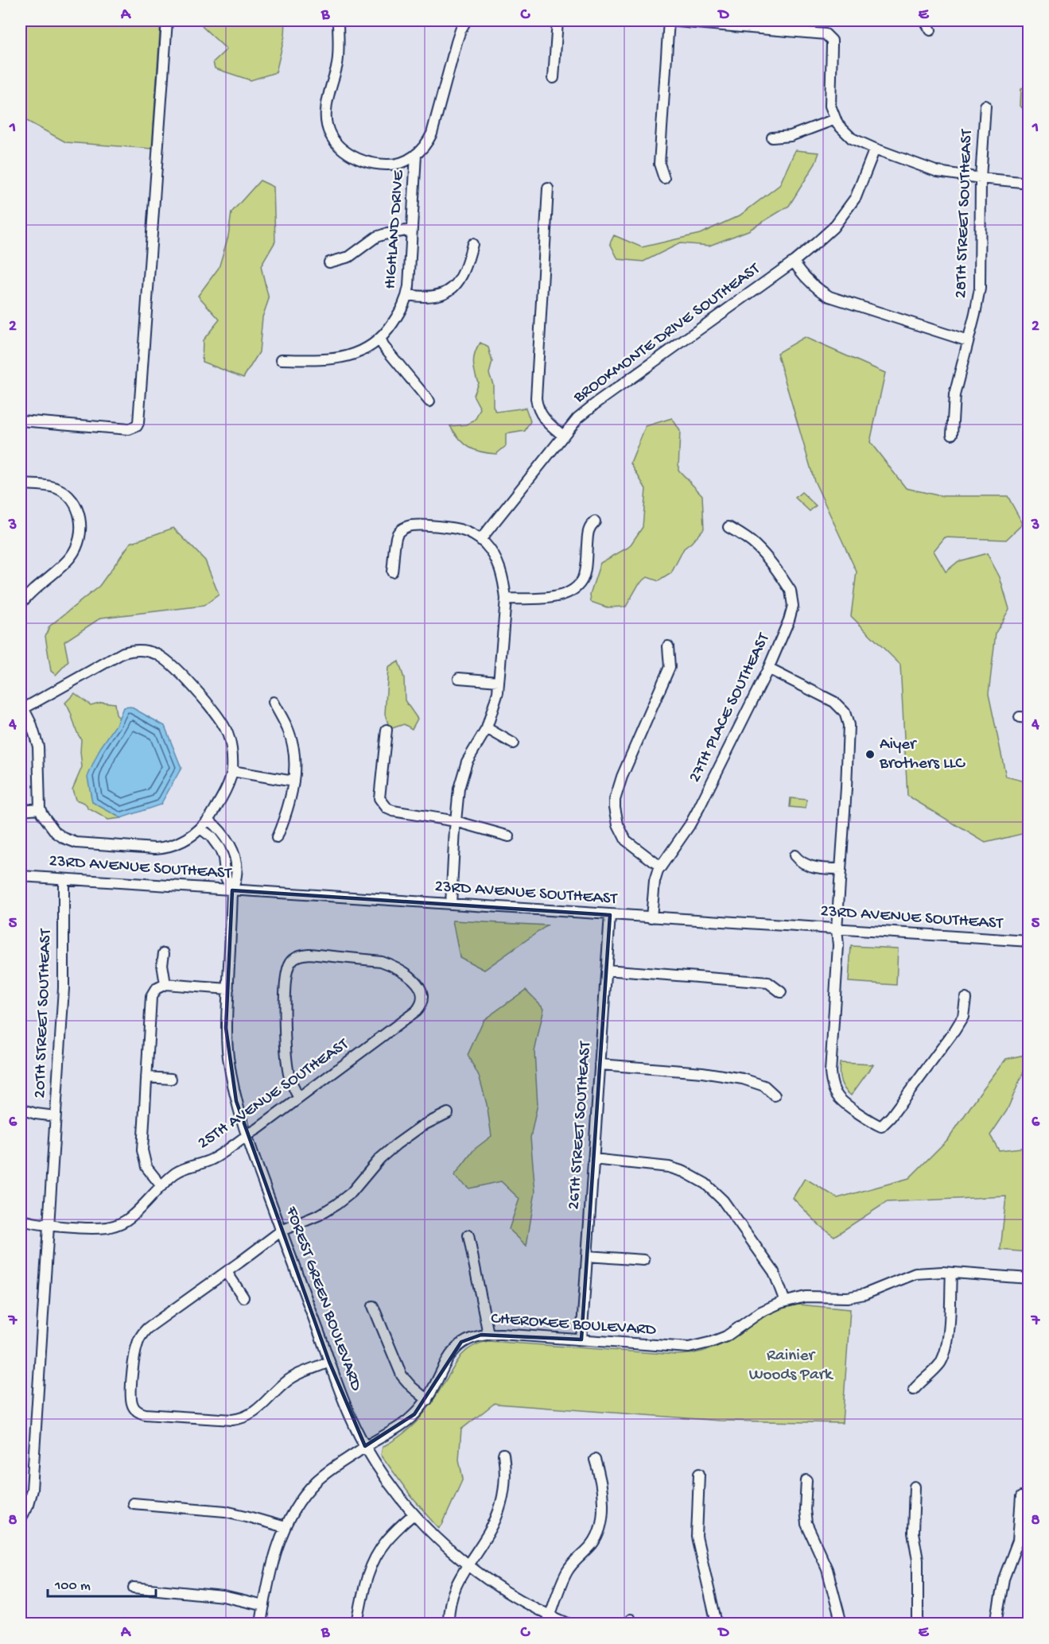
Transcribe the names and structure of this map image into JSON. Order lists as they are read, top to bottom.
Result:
{
  "streets": {
    "street": [
      "28TH STREET SOUTHEAST",
      "HIGHLAND DRIVE",
      "BROOKMONTE DRIVE SOUTHEAST",
      "27TH PLACE SOUTHEAST",
      "23RD AVENUE SOUTHEAST",
      "20TH STREET SOUTHEAST",
      "25TH AVENUE SOUTHEAST",
      "26TH STREET SOUTHEAST",
      "FOREST GREEN BOULEVARD",
      "CHEROKEE BOULEVARD"
    ]
  },
  "crossings": [
    ["27TH PLACE SOUTHEAST", "23RD AVENUE SOUTHEAST"],
    ["23RD AVENUE SOUTHEAST", "20TH STREET SOUTHEAST"],
    ["23RD AVENUE SOUTHEAST", "26TH STREET SOUTHEAST"],
    ["23RD AVENUE SOUTHEAST", "FOREST GREEN BOULEVARD"],
    ["20TH STREET SOUTHEAST", "25TH AVENUE SOUTHEAST"],
    ["25TH AVENUE SOUTHEAST", "FOREST GREEN BOULEVARD"],
    ["26TH STREET SOUTHEAST", "CHEROKEE BOULEVARD"],
    ["FOREST GREEN BOULEVARD", "CHEROKEE BOULEVARD"]
  ],
  "parks": ["Rainier Woods Park"],
  "places": ["Aiyer Brothers LLC"],
  "scale_bar": "100 m",
  "grid": {
    "columns": [
      "A",
      "B",
      "C",
      "D",
      "E"
    ],
    "rows": [
      "1",
      "2",
      "3",
      "4",
      "5",
      "6",
      "7",
      "8"
    ]
  }
}
